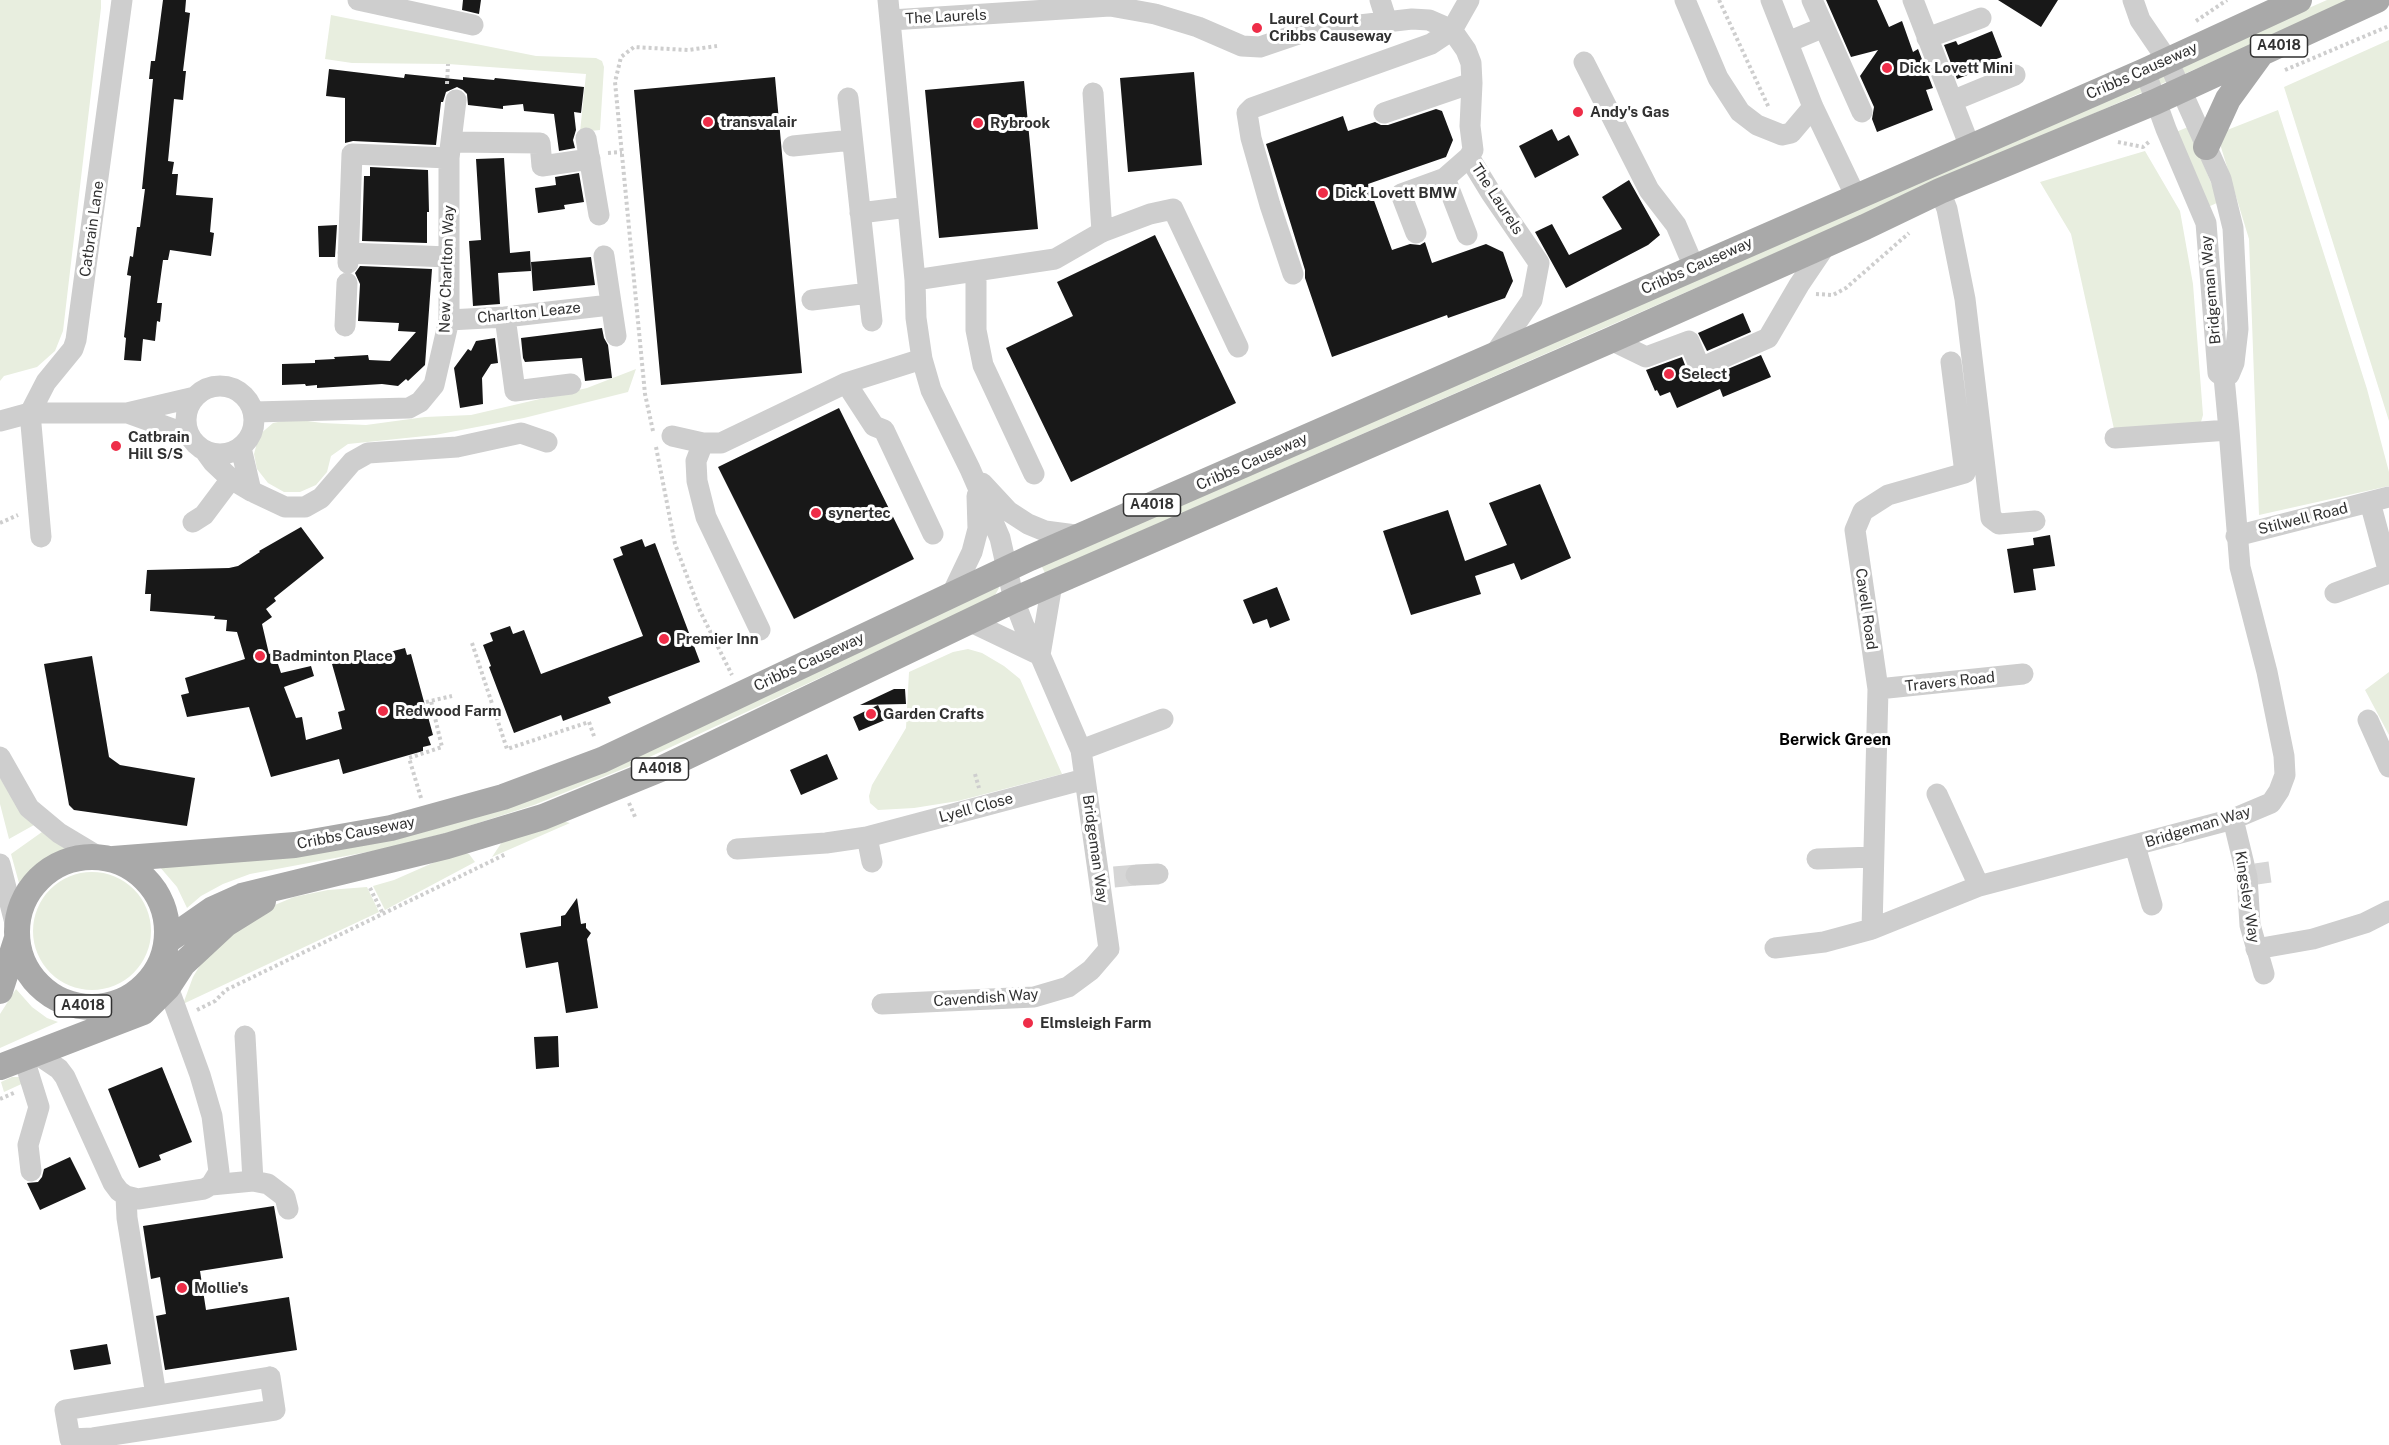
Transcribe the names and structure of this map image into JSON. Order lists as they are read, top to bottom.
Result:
{
  "streets": {
    "main road": ["A4018", "Cribbs Causeway"],
    "street": [
      "The Laurels",
      "Catbrain Lane",
      "New Charlton Way",
      "Bridgeman Way",
      "Charlton Leaze",
      "Stilwell Road",
      "Cavell Road",
      "Travers Road",
      "Lyell Close",
      "Kingsley Way",
      "Cavendish Way"
    ]
  },
  "crossings": [
    ["The Laurels", "Cribbs Causeway"],
    ["The Laurels", "Bridgeman Way"],
    ["A4018", "Cribbs Causeway"],
    ["Cribbs Causeway", "Bridgeman Way"],
    ["New Charlton Way", "Charlton Leaze"],
    ["Bridgeman Way", "Stilwell Road"],
    ["Bridgeman Way", "Cavell Road"],
    ["Bridgeman Way", "Lyell Close"],
    ["Bridgeman Way", "Kingsley Way"],
    ["Bridgeman Way", "Cavendish Way"],
    ["Cavell Road", "Travers Road"]
  ],
  "districts": ["Berwick Green"],
  "places": [
    "Laurel Court Cribbs Causeway",
    "Dick Lovett Mini",
    "Andy's Gas",
    "transvalair",
    "Rybrook",
    "Dick Lovett BMW",
    "Select",
    "Catbrain Hill S/S",
    "synertec",
    "Premier Inn",
    "Badminton Place",
    "Redwood Farm",
    "Garden Crafts",
    "Elmsleigh Farm",
    "Mollie's"
  ]
}
